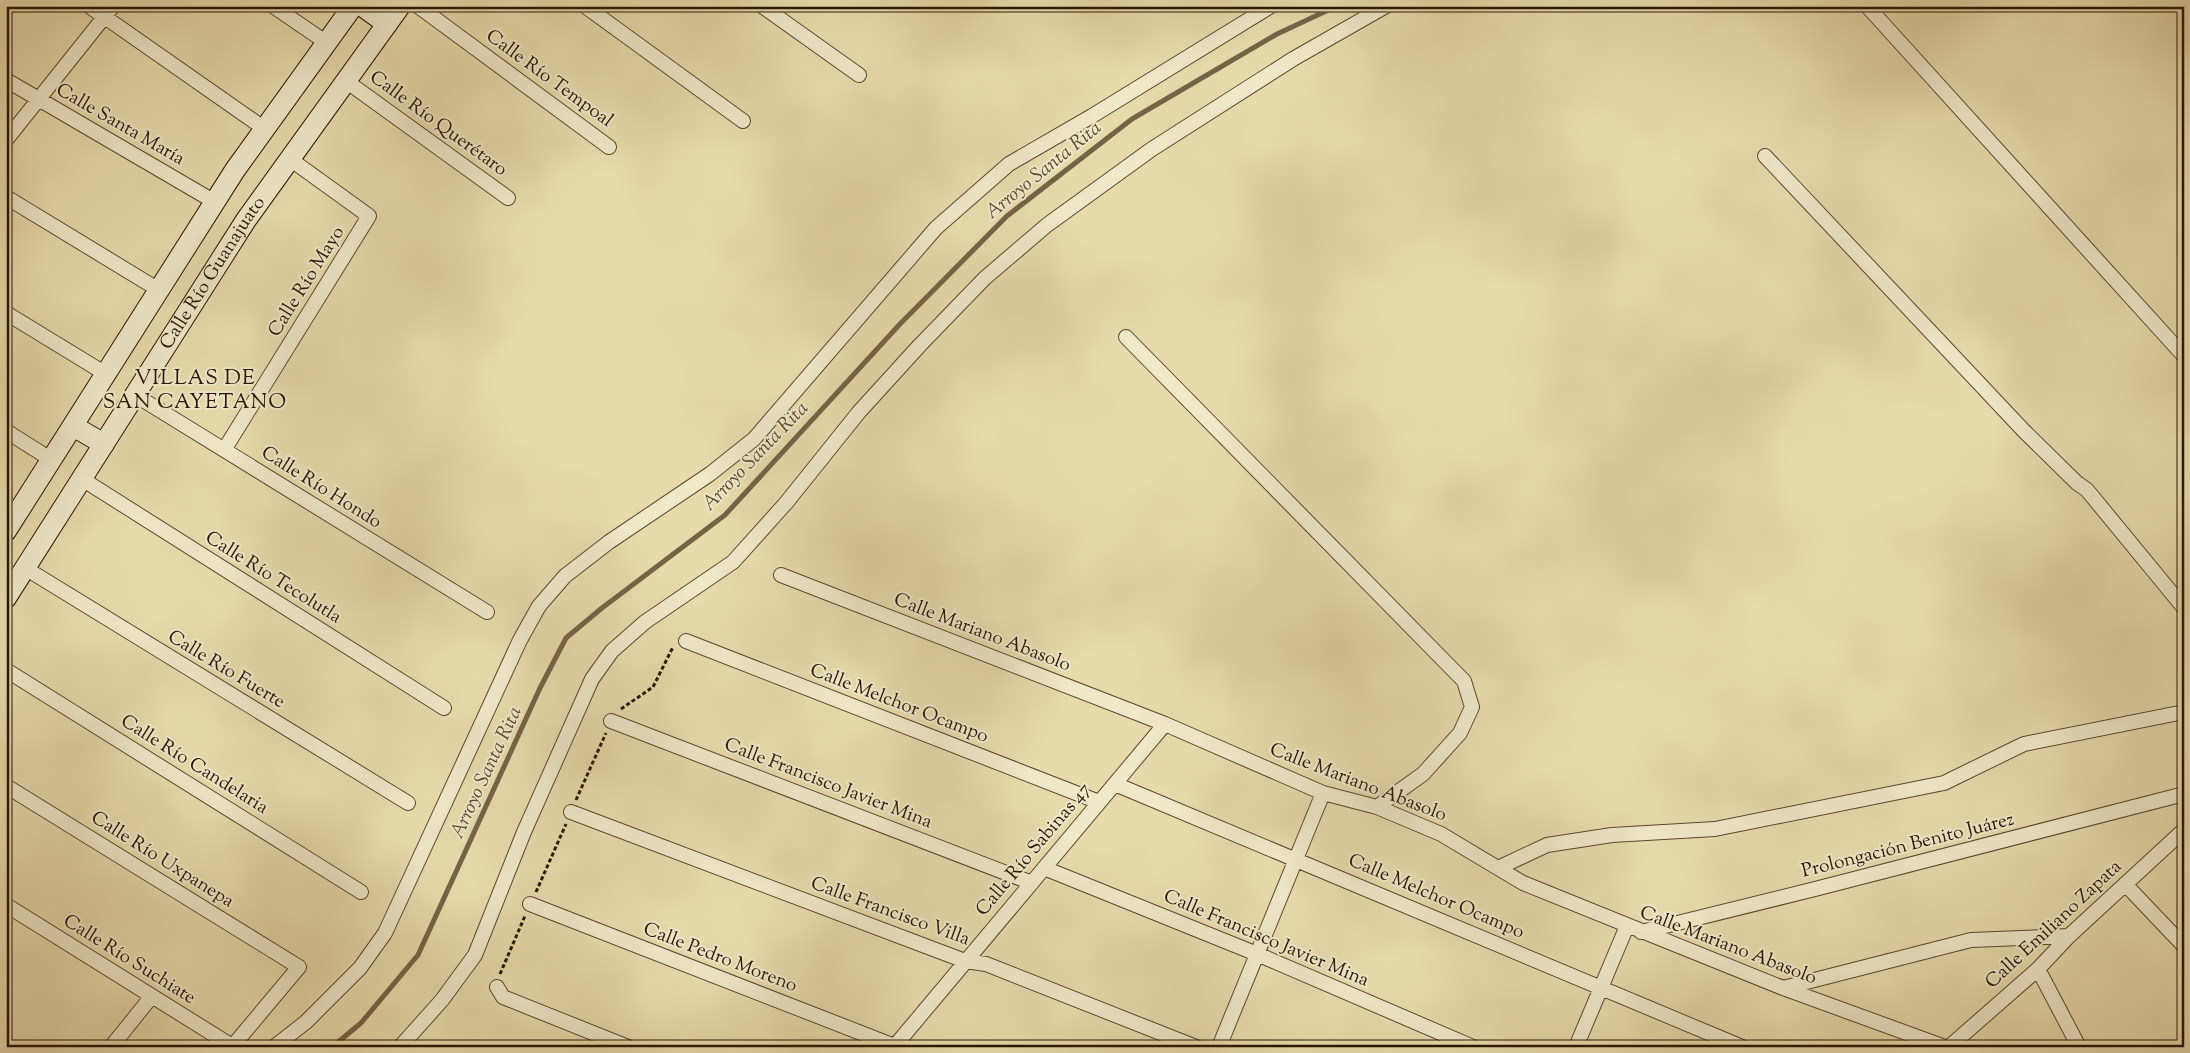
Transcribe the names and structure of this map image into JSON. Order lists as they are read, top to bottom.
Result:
{
  "streets": {
    "street": [
      "Calle Río Tempoal",
      "Calle Río Querétaro",
      "Calle Santa María",
      "Calle Río Guanajuato",
      "Calle Río Mayo",
      "Calle Río Hondo",
      "Calle Río Tecolutla",
      "Calle Mariano Abasolo",
      "Calle Río Fuerte",
      "Calle Melchor Ocampo",
      "Calle Río Candelaria",
      "Calle Francisco Javier Mina",
      "Prolongación Benito Juárez",
      "Calle Río Sabinas 47",
      "Calle Río Uxpanepa",
      "Calle Francisco Villa",
      "Calle Emiliano Zapata",
      "Calle Pedro Moreno",
      "Calle Río Suchiate"
    ]
  },
  "crossings": [
    ["Calle Río Querétaro", "Calle Río Guanajuato"],
    ["Calle Santa María", "Calle Río Guanajuato"],
    ["Calle Río Guanajuato", "Calle Río Mayo"],
    ["Calle Río Guanajuato", "Calle Río Hondo"],
    ["Calle Río Guanajuato", "Calle Río Tecolutla"],
    ["Calle Río Guanajuato", "Calle Río Fuerte"],
    ["Calle Río Mayo", "Calle Río Hondo"],
    ["Calle Mariano Abasolo", "Prolongación Benito Juárez"],
    ["Calle Mariano Abasolo", "Calle Río Sabinas 47"],
    ["Calle Mariano Abasolo", "Calle Emiliano Zapata"],
    ["Calle Melchor Ocampo", "Calle Río Sabinas 47"],
    ["Calle Francisco Javier Mina", "Calle Río Sabinas 47"],
    ["Calle Río Sabinas 47", "Calle Francisco Villa"],
    ["Calle Río Sabinas 47", "Calle Pedro Moreno"],
    ["Calle Río Uxpanepa", "Calle Río Suchiate"]
  ],
  "districts": ["VILLAS DE SAN CAYETANO"],
  "water": ["Arroyo Santa Rita"]
}
